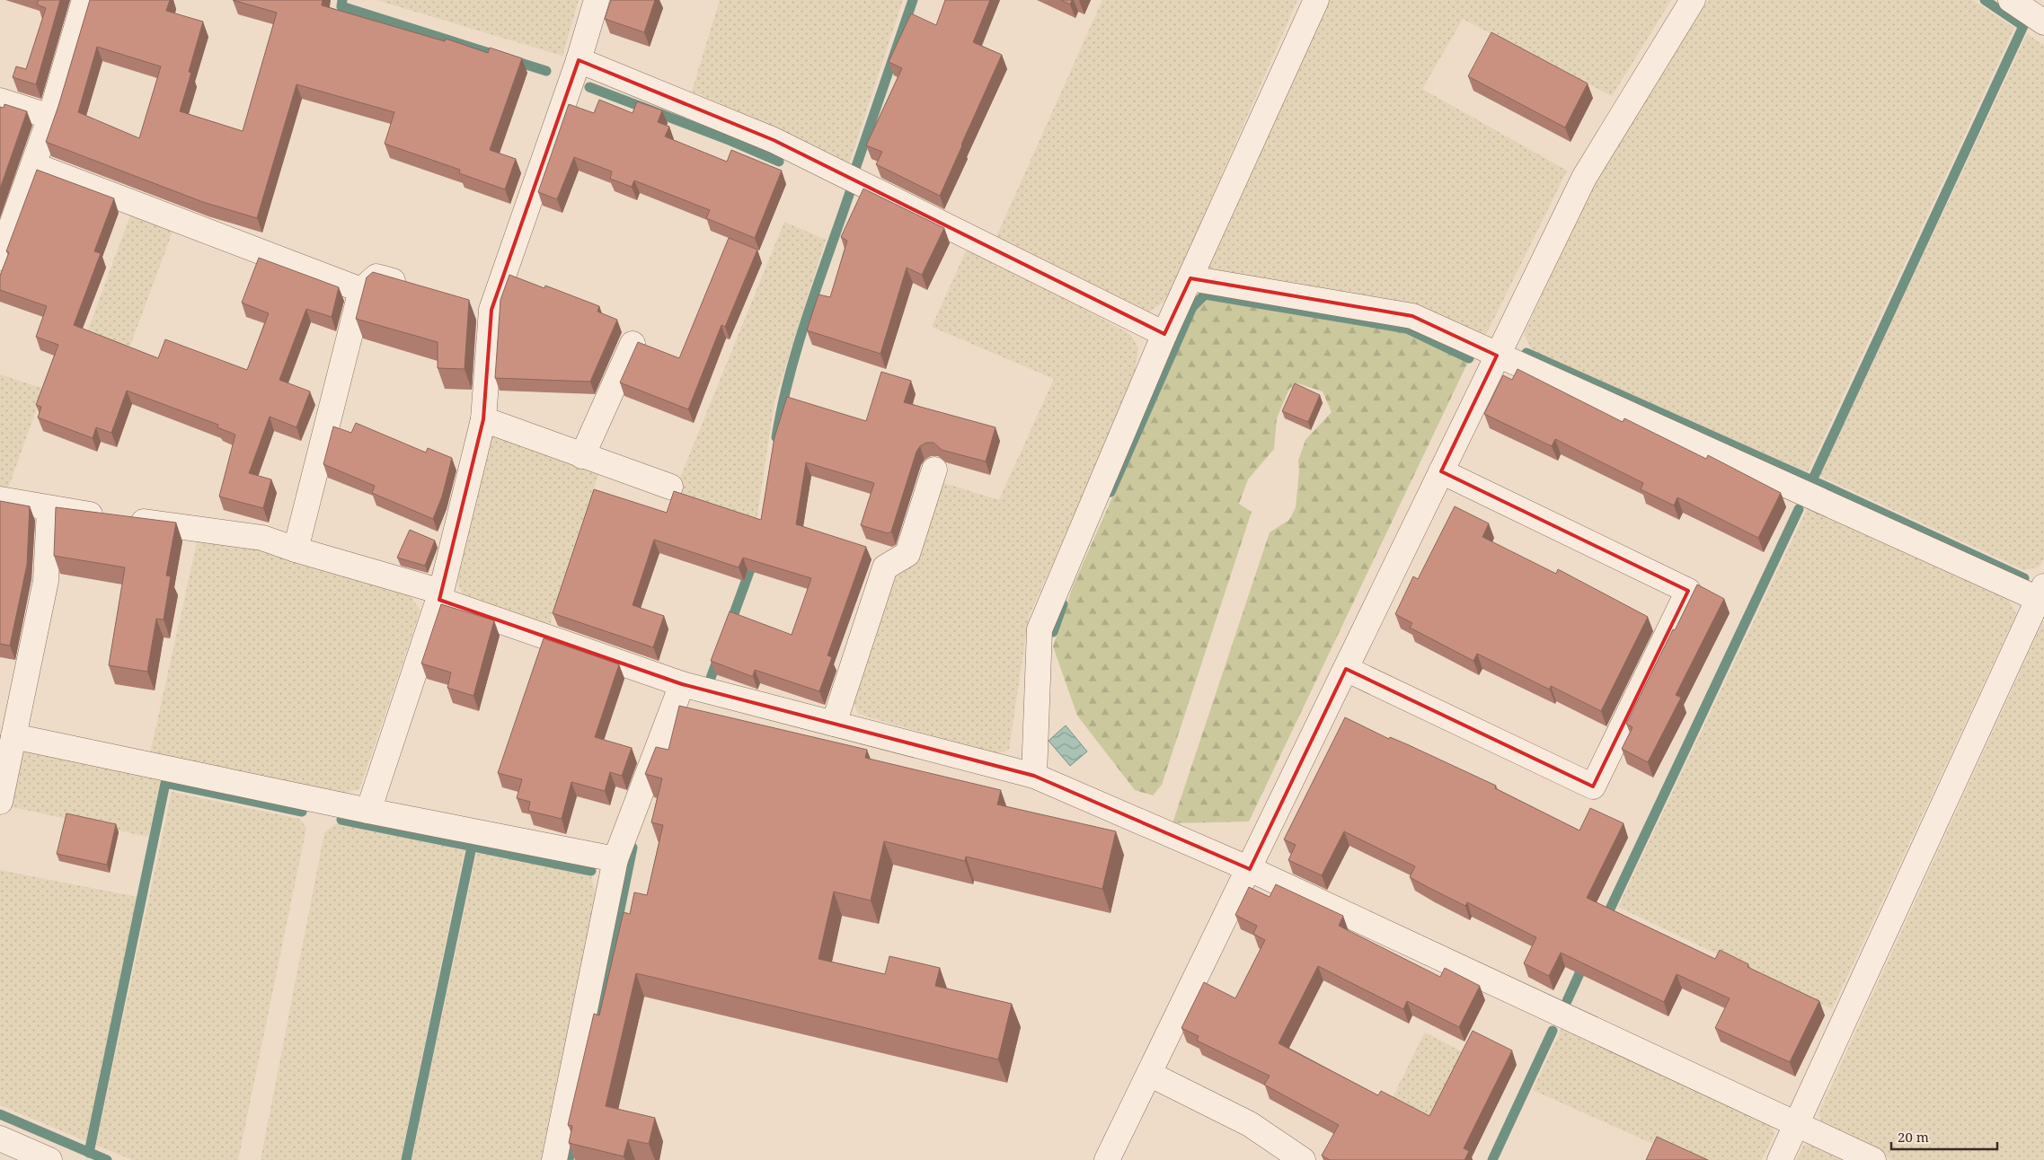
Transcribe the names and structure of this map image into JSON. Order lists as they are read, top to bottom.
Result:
{
  "scale_bar": "20 m"
}
